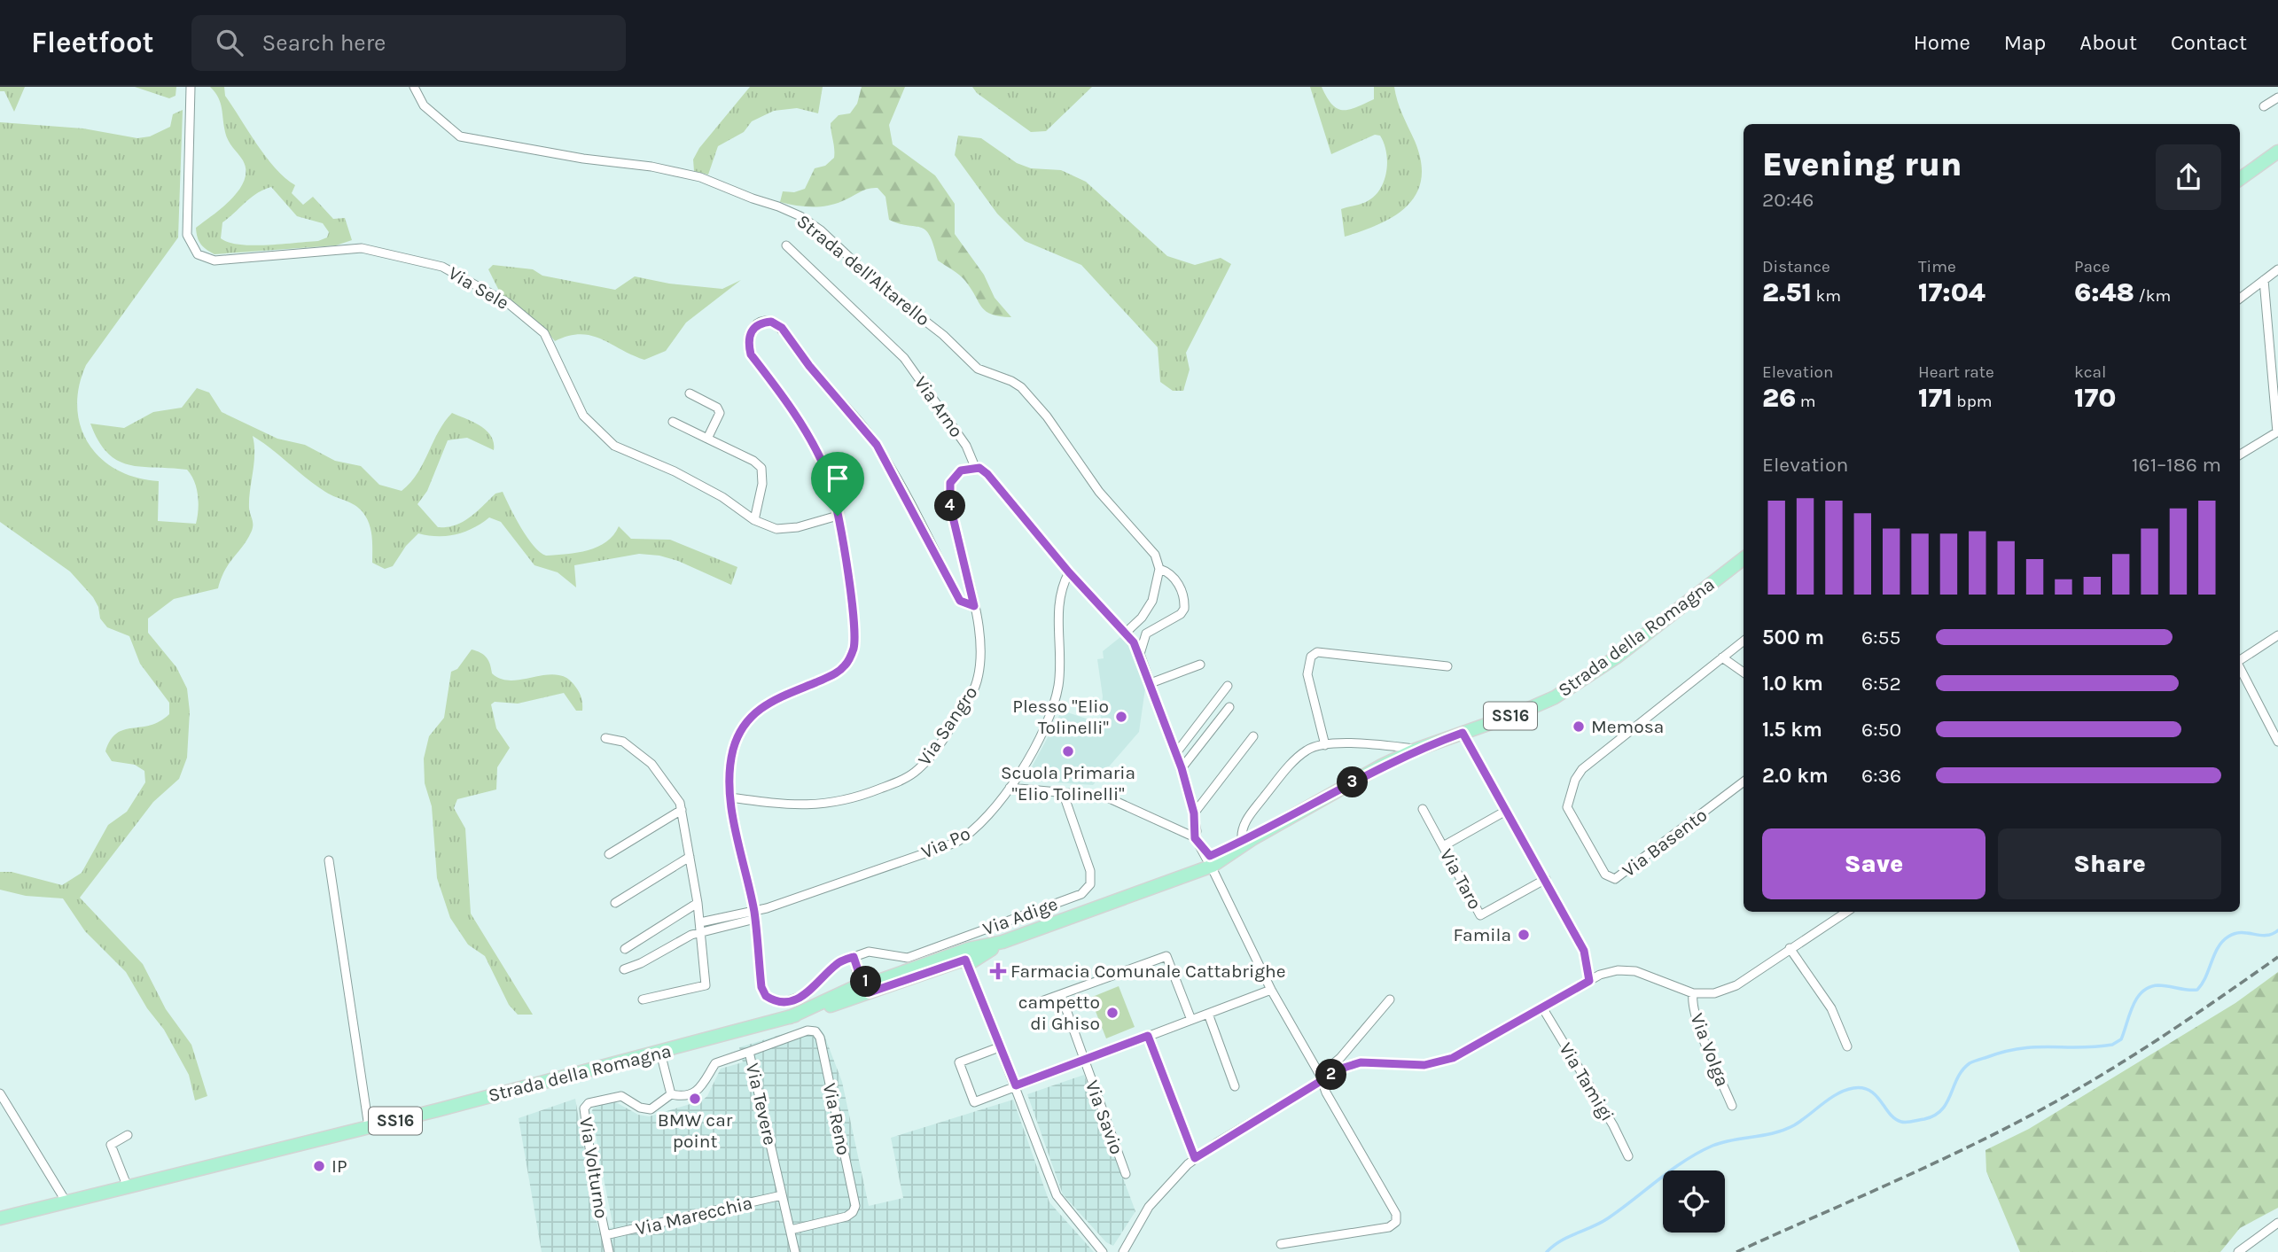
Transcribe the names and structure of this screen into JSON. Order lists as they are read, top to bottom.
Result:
{
  "streets": {
    "main road": ["Strada della Romagna", "SS16"],
    "street": [
      "Strada dell'Altarello",
      "Via Sele",
      "Via Arno",
      "Via Sangro",
      "Via Po",
      "Via Basento",
      "Via Taro",
      "Via Adige",
      "Via Volga",
      "Via Tamigi",
      "Via Tevere",
      "Via Savio",
      "Via Reno",
      "Via Volturno",
      "Via Marecchia"
    ]
  },
  "crossings": [
    ["Strada dell'Altarello", "Via Arno"],
    ["Via Arno", "Via Sangro"],
    ["Via Arno", "Via Po"],
    ["Via Tevere", "Via Reno"],
    ["Via Tevere", "Via Volturno"],
    ["Via Tevere", "Via Marecchia"],
    ["Via Volturno", "Via Marecchia"]
  ],
  "places": {
    "other": [
      "Plesso \"Elio Tolinelli\"",
      "Memosa",
      "Scuola Primaria \"Elio Tolinelli\"",
      "Famila",
      "campetto di Ghiso",
      "BMW car point",
      "IP"
    ],
    "health": ["Farmacia Comunale Cattabrighe"]
  },
  "page": {
    "header": "Fleetfoot",
    "search": "Search here",
    "nav": [
      "Home",
      "Map",
      "About",
      "Contact"
    ],
    "heading": ["Evening run", "20:46"],
    "stats": [
      ["Distance", "2.51 km"],
      ["Time", "17:04"],
      ["Pace", "6:48 /km"],
      ["Elevation", "26 m"],
      ["Heart rate", "171 bpm"],
      ["kcal", "170"]
    ],
    "chart": ["Elevation", "161–186 m"],
    "pins": [
      "4",
      "3",
      "1",
      "2"
    ],
    "list": [
      {
        "name": "500 m",
        "note": "6:55"
      },
      {
        "name": "1.0 km",
        "note": "6:52"
      },
      {
        "name": "1.5 km",
        "note": "6:50"
      },
      {
        "name": "2.0 km",
        "note": "6:36"
      }
    ],
    "buttons": ["Save", "Share"]
  }
}
